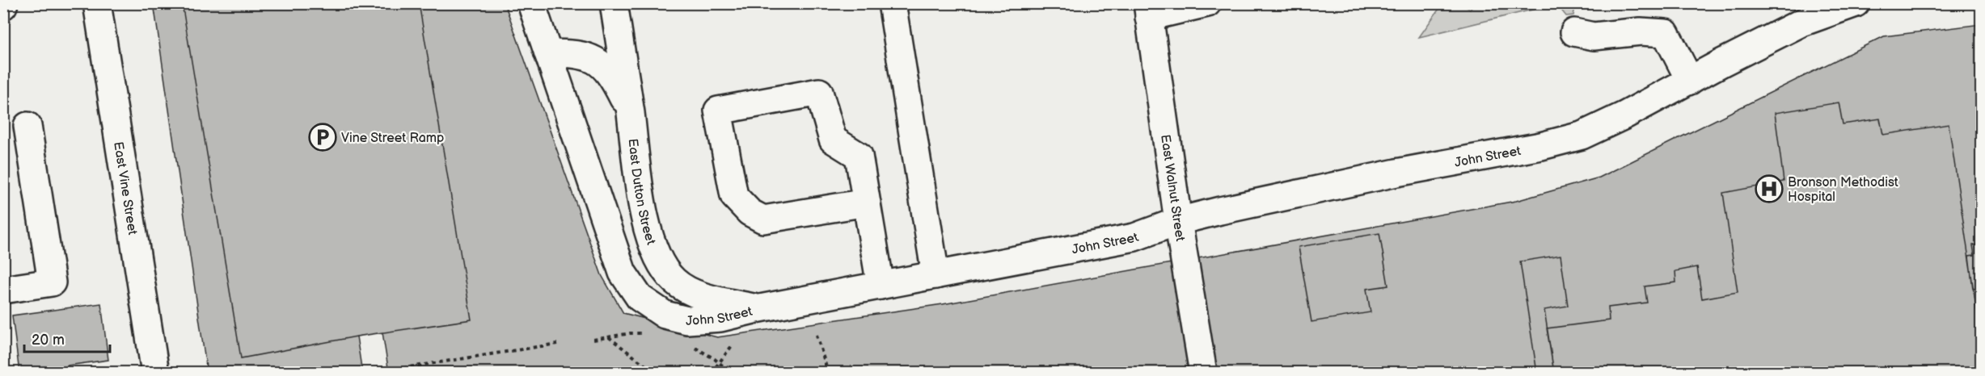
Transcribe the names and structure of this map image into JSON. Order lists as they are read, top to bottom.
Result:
{
  "streets": {
    "street": [
      "John Street",
      "East Vine Street",
      "East Walnut Street",
      "East Dutton Street"
    ]
  },
  "crossings": [
    ["John Street", "East Walnut Street"],
    ["John Street", "East Dutton Street"]
  ],
  "places": {
    "parking": ["Vine Street Ramp"],
    "hospital": ["Bronson Methodist Hospital"]
  },
  "scale_bar": "20 m"
}
